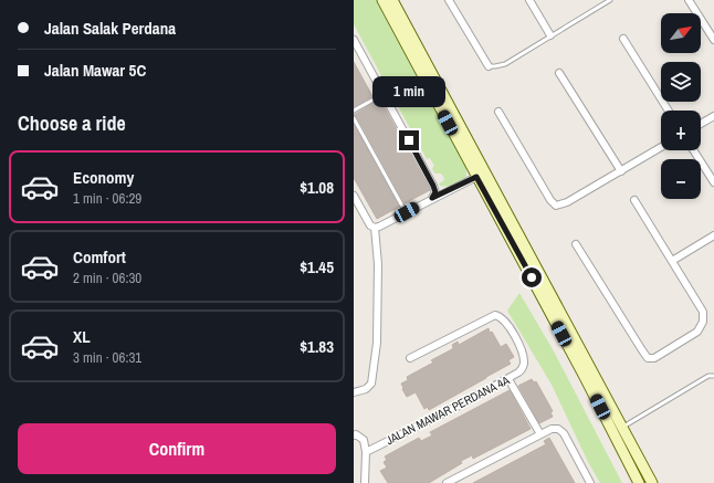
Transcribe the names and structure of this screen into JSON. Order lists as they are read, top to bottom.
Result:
{
  "streets": {
    "street": ["JALAN MAWAR PERDANA 4A"]
  },
  "north": "top right",
  "page": {
    "banner": ["Jalan Salak Perdana", "Jalan Mawar 5C"],
    "map_buttons": ["+", "−"],
    "bubble": "1 min",
    "heading": "Choose a ride",
    "list": [
      {
        "name": "Economy",
        "note": "1 min · 06:29",
        "value": "$1.08"
      },
      {
        "name": "Comfort",
        "note": "2 min · 06:30",
        "value": "$1.45"
      },
      {
        "name": "XL",
        "note": "3 min · 06:31",
        "value": "$1.83"
      }
    ],
    "buttons": "Confirm"
  }
}
